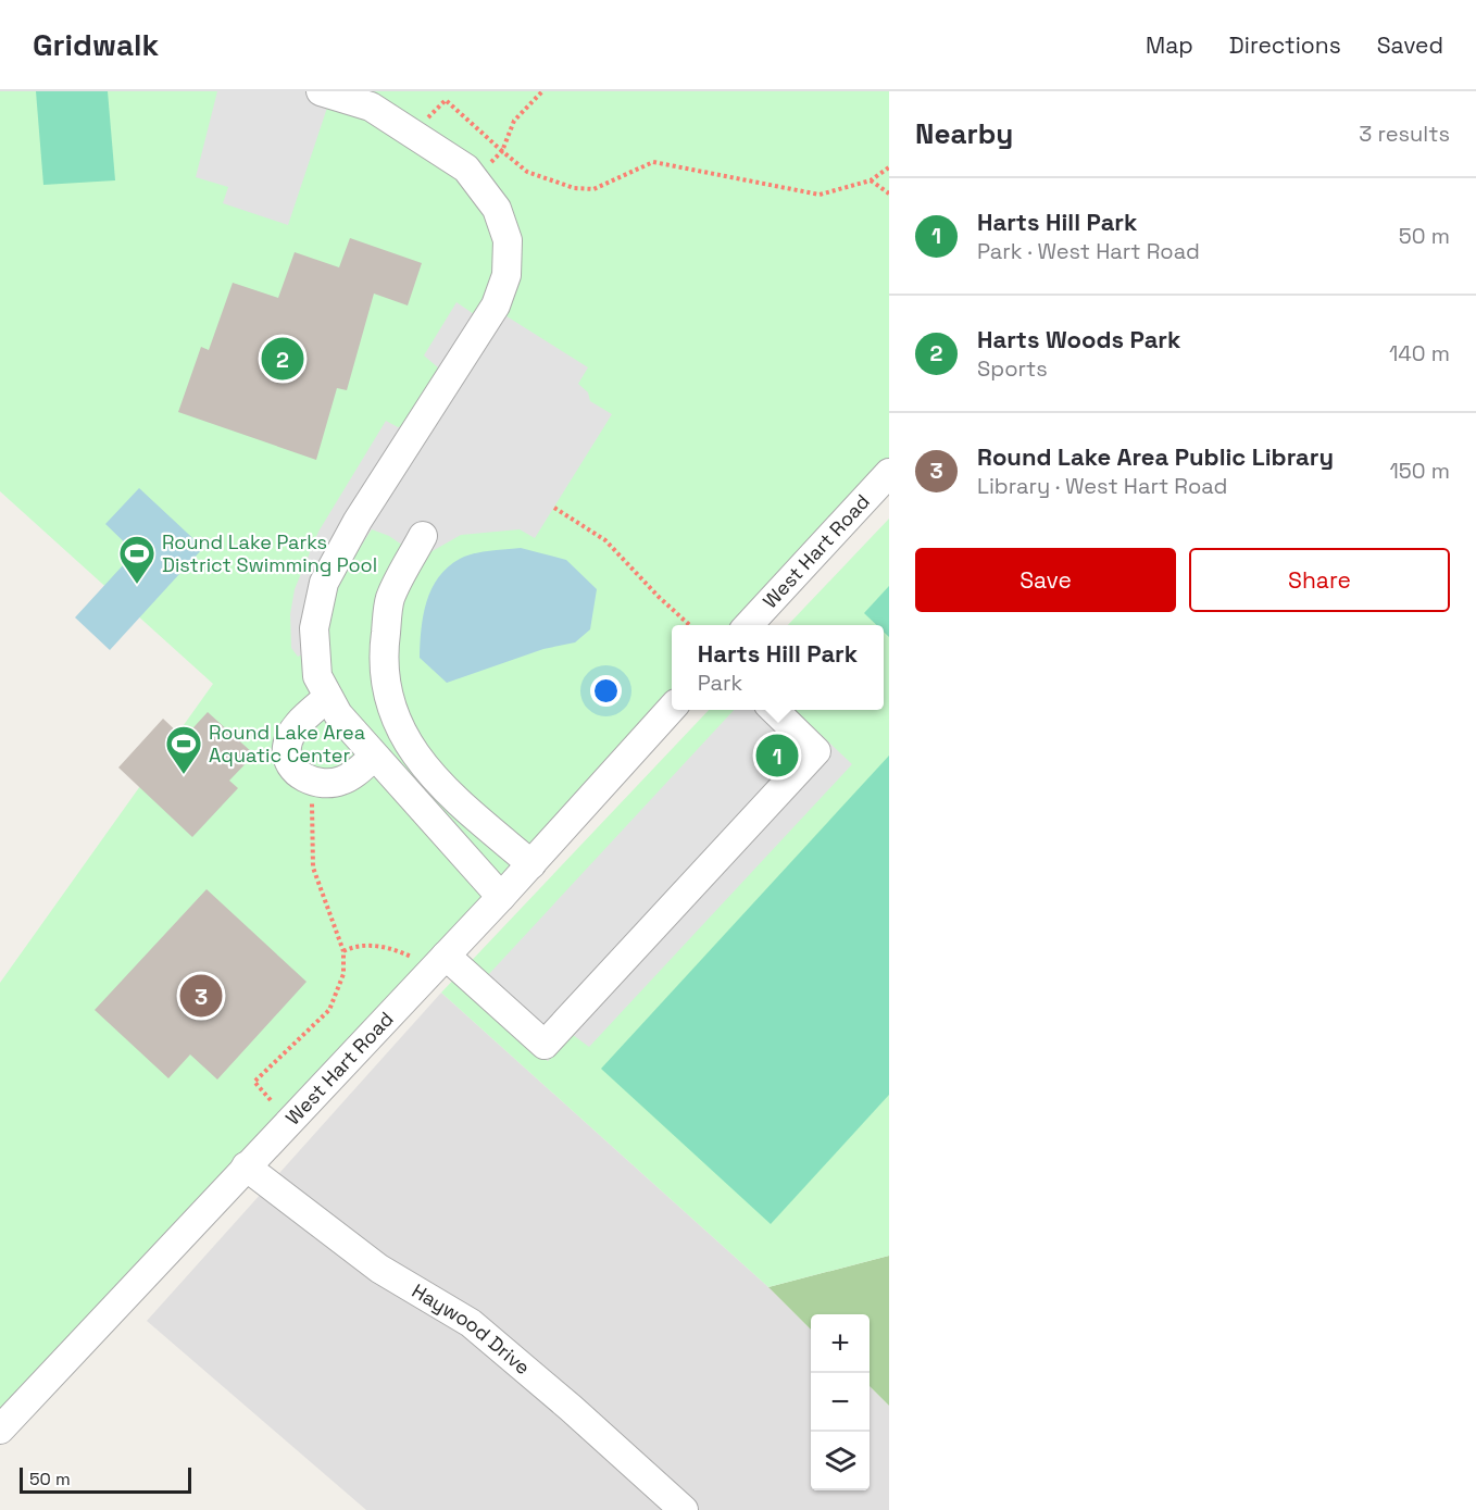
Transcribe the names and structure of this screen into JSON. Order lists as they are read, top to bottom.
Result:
{
  "streets": {
    "street": ["West Hart Road", "Haywood Drive"]
  },
  "crossings": [
    ["West Hart Road", "Haywood Drive"]
  ],
  "places": {
    "sports": ["Round Lake Parks District Swimming Pool", "Round Lake Area Aquatic Center"]
  },
  "scale_bar": "50 m",
  "page": {
    "header": "Gridwalk",
    "nav": ["Map", "Directions", "Saved"],
    "heading": ["Nearby", "3 results"],
    "list": [
      {
        "mark": "1",
        "name": "Harts Hill Park",
        "note": "Park · West Hart Road",
        "value": "50 m"
      },
      {
        "mark": "2",
        "name": "Harts Woods Park",
        "note": "Sports",
        "value": "140 m"
      },
      {
        "mark": "3",
        "name": "Round Lake Area Public Library",
        "note": "Library · West Hart Road",
        "value": "150 m"
      }
    ],
    "pins": ["2", "1", "3"],
    "buttons": ["Save", "Share"],
    "popup": ["Harts Hill Park", "Park"],
    "map_buttons": ["+", "−"],
    "scale": "50 m"
  }
}
